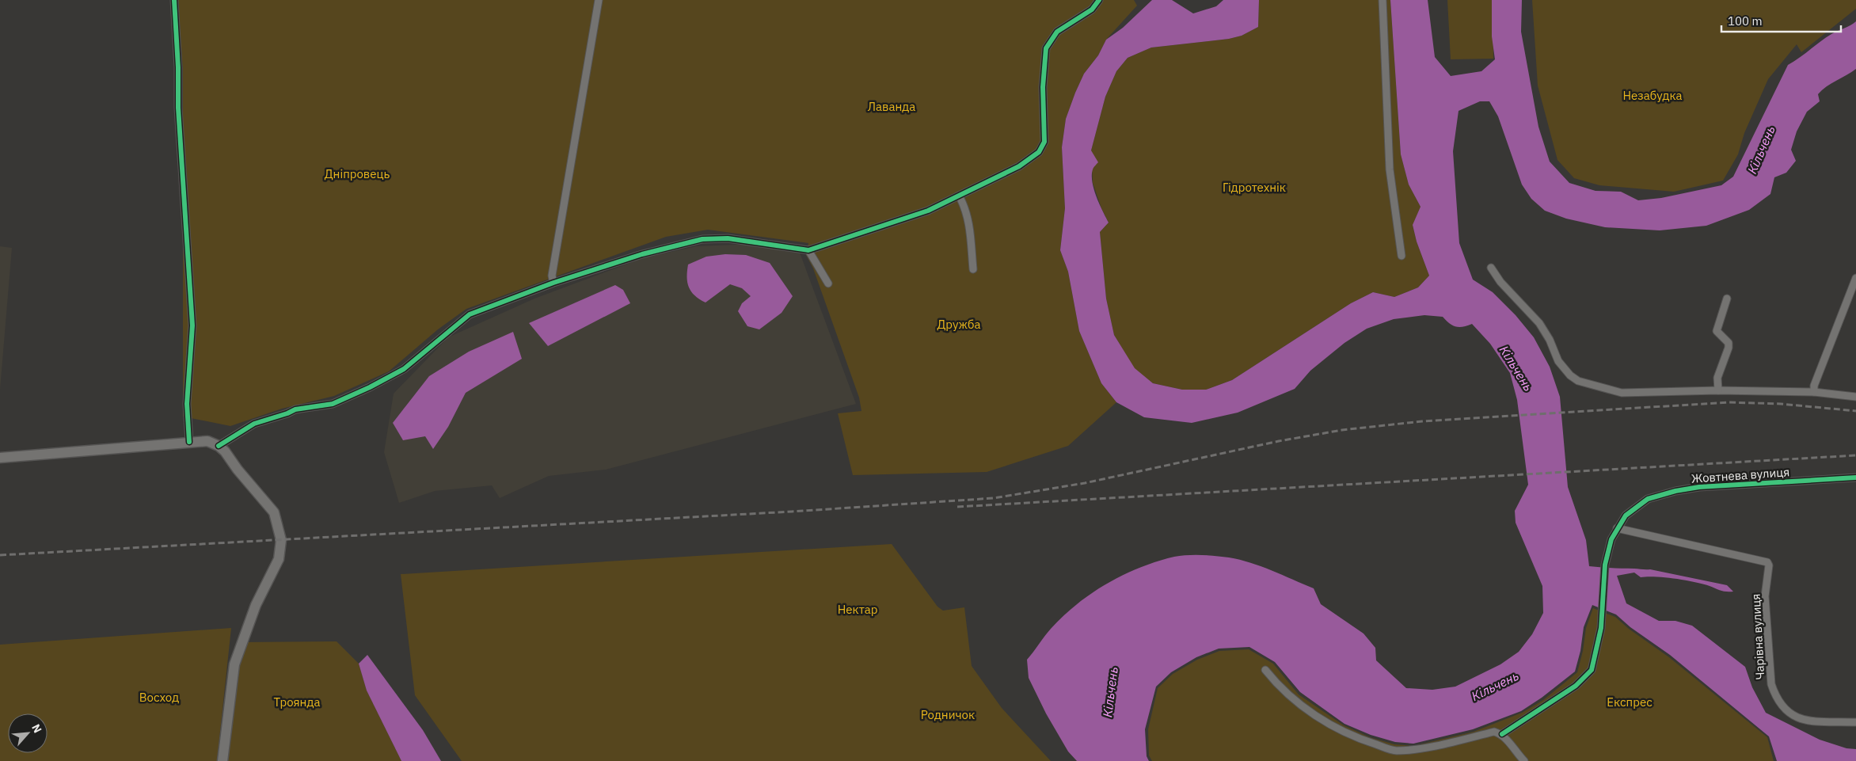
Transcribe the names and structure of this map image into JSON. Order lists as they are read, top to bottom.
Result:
{
  "streets": {
    "street": ["Жовтнева вулиця", "Чарівна вулиця"]
  },
  "crossings": [
    ["Жовтнева вулиця", "Чарівна вулиця"]
  ],
  "water": ["Кільчень"],
  "parks": [
    "Незабудка",
    "Лаванда",
    "Дніпровець",
    "Гідротехнік",
    "Дружба",
    "Нектар",
    "Восход",
    "Троянда",
    "Експрес",
    "Родничок"
  ],
  "scale_bar": "100 m",
  "north": "top right"
}
